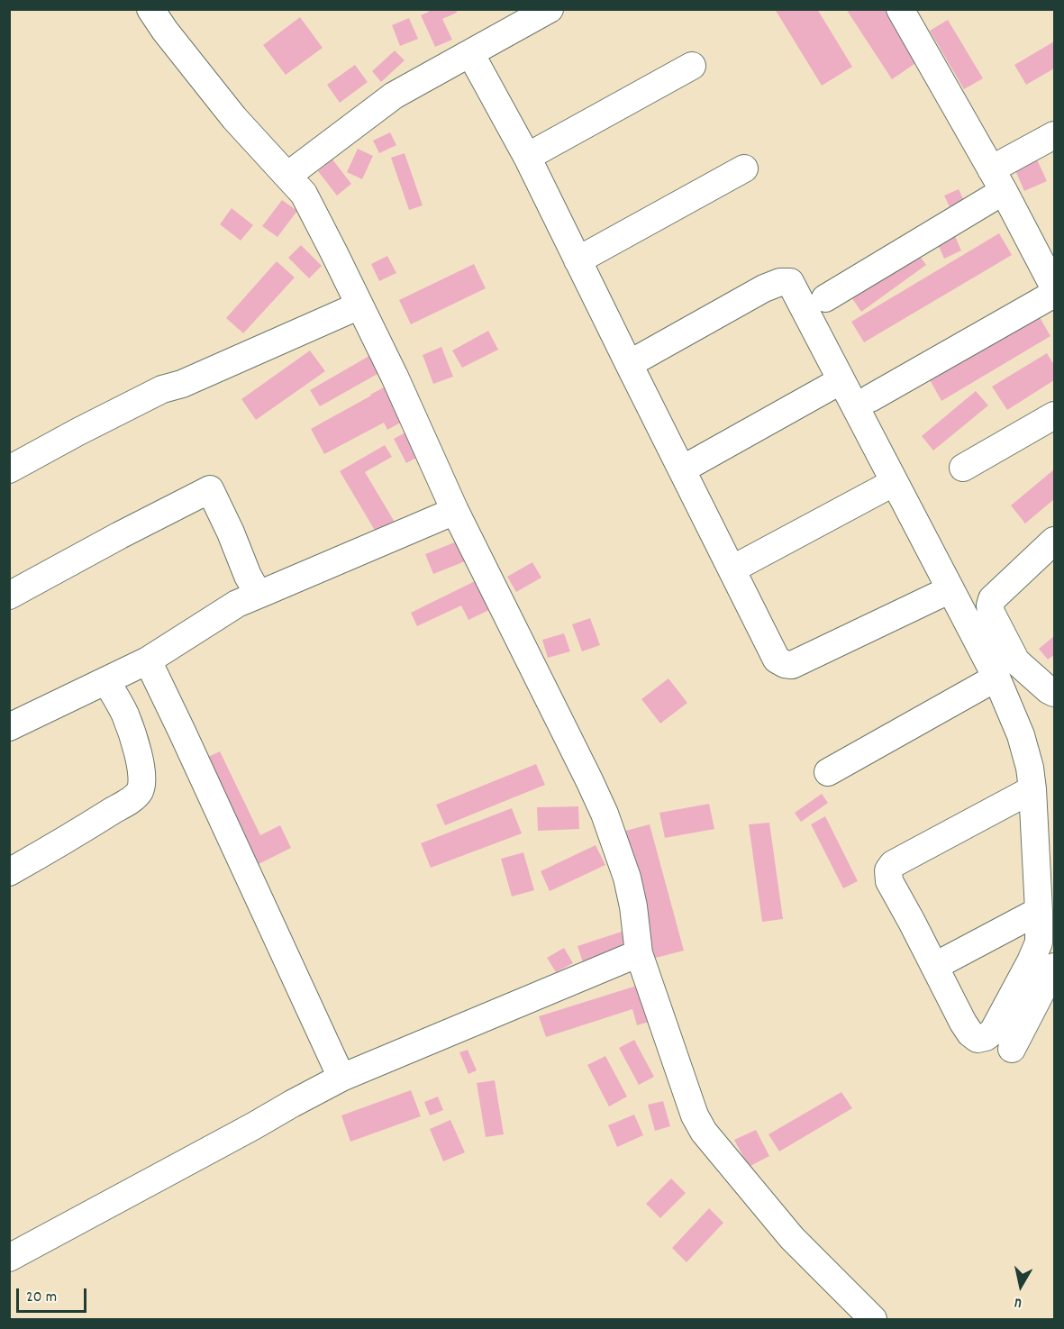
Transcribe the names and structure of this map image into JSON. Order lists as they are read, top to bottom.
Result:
{
  "scale_bar": "20 m",
  "north": "bottom"
}
